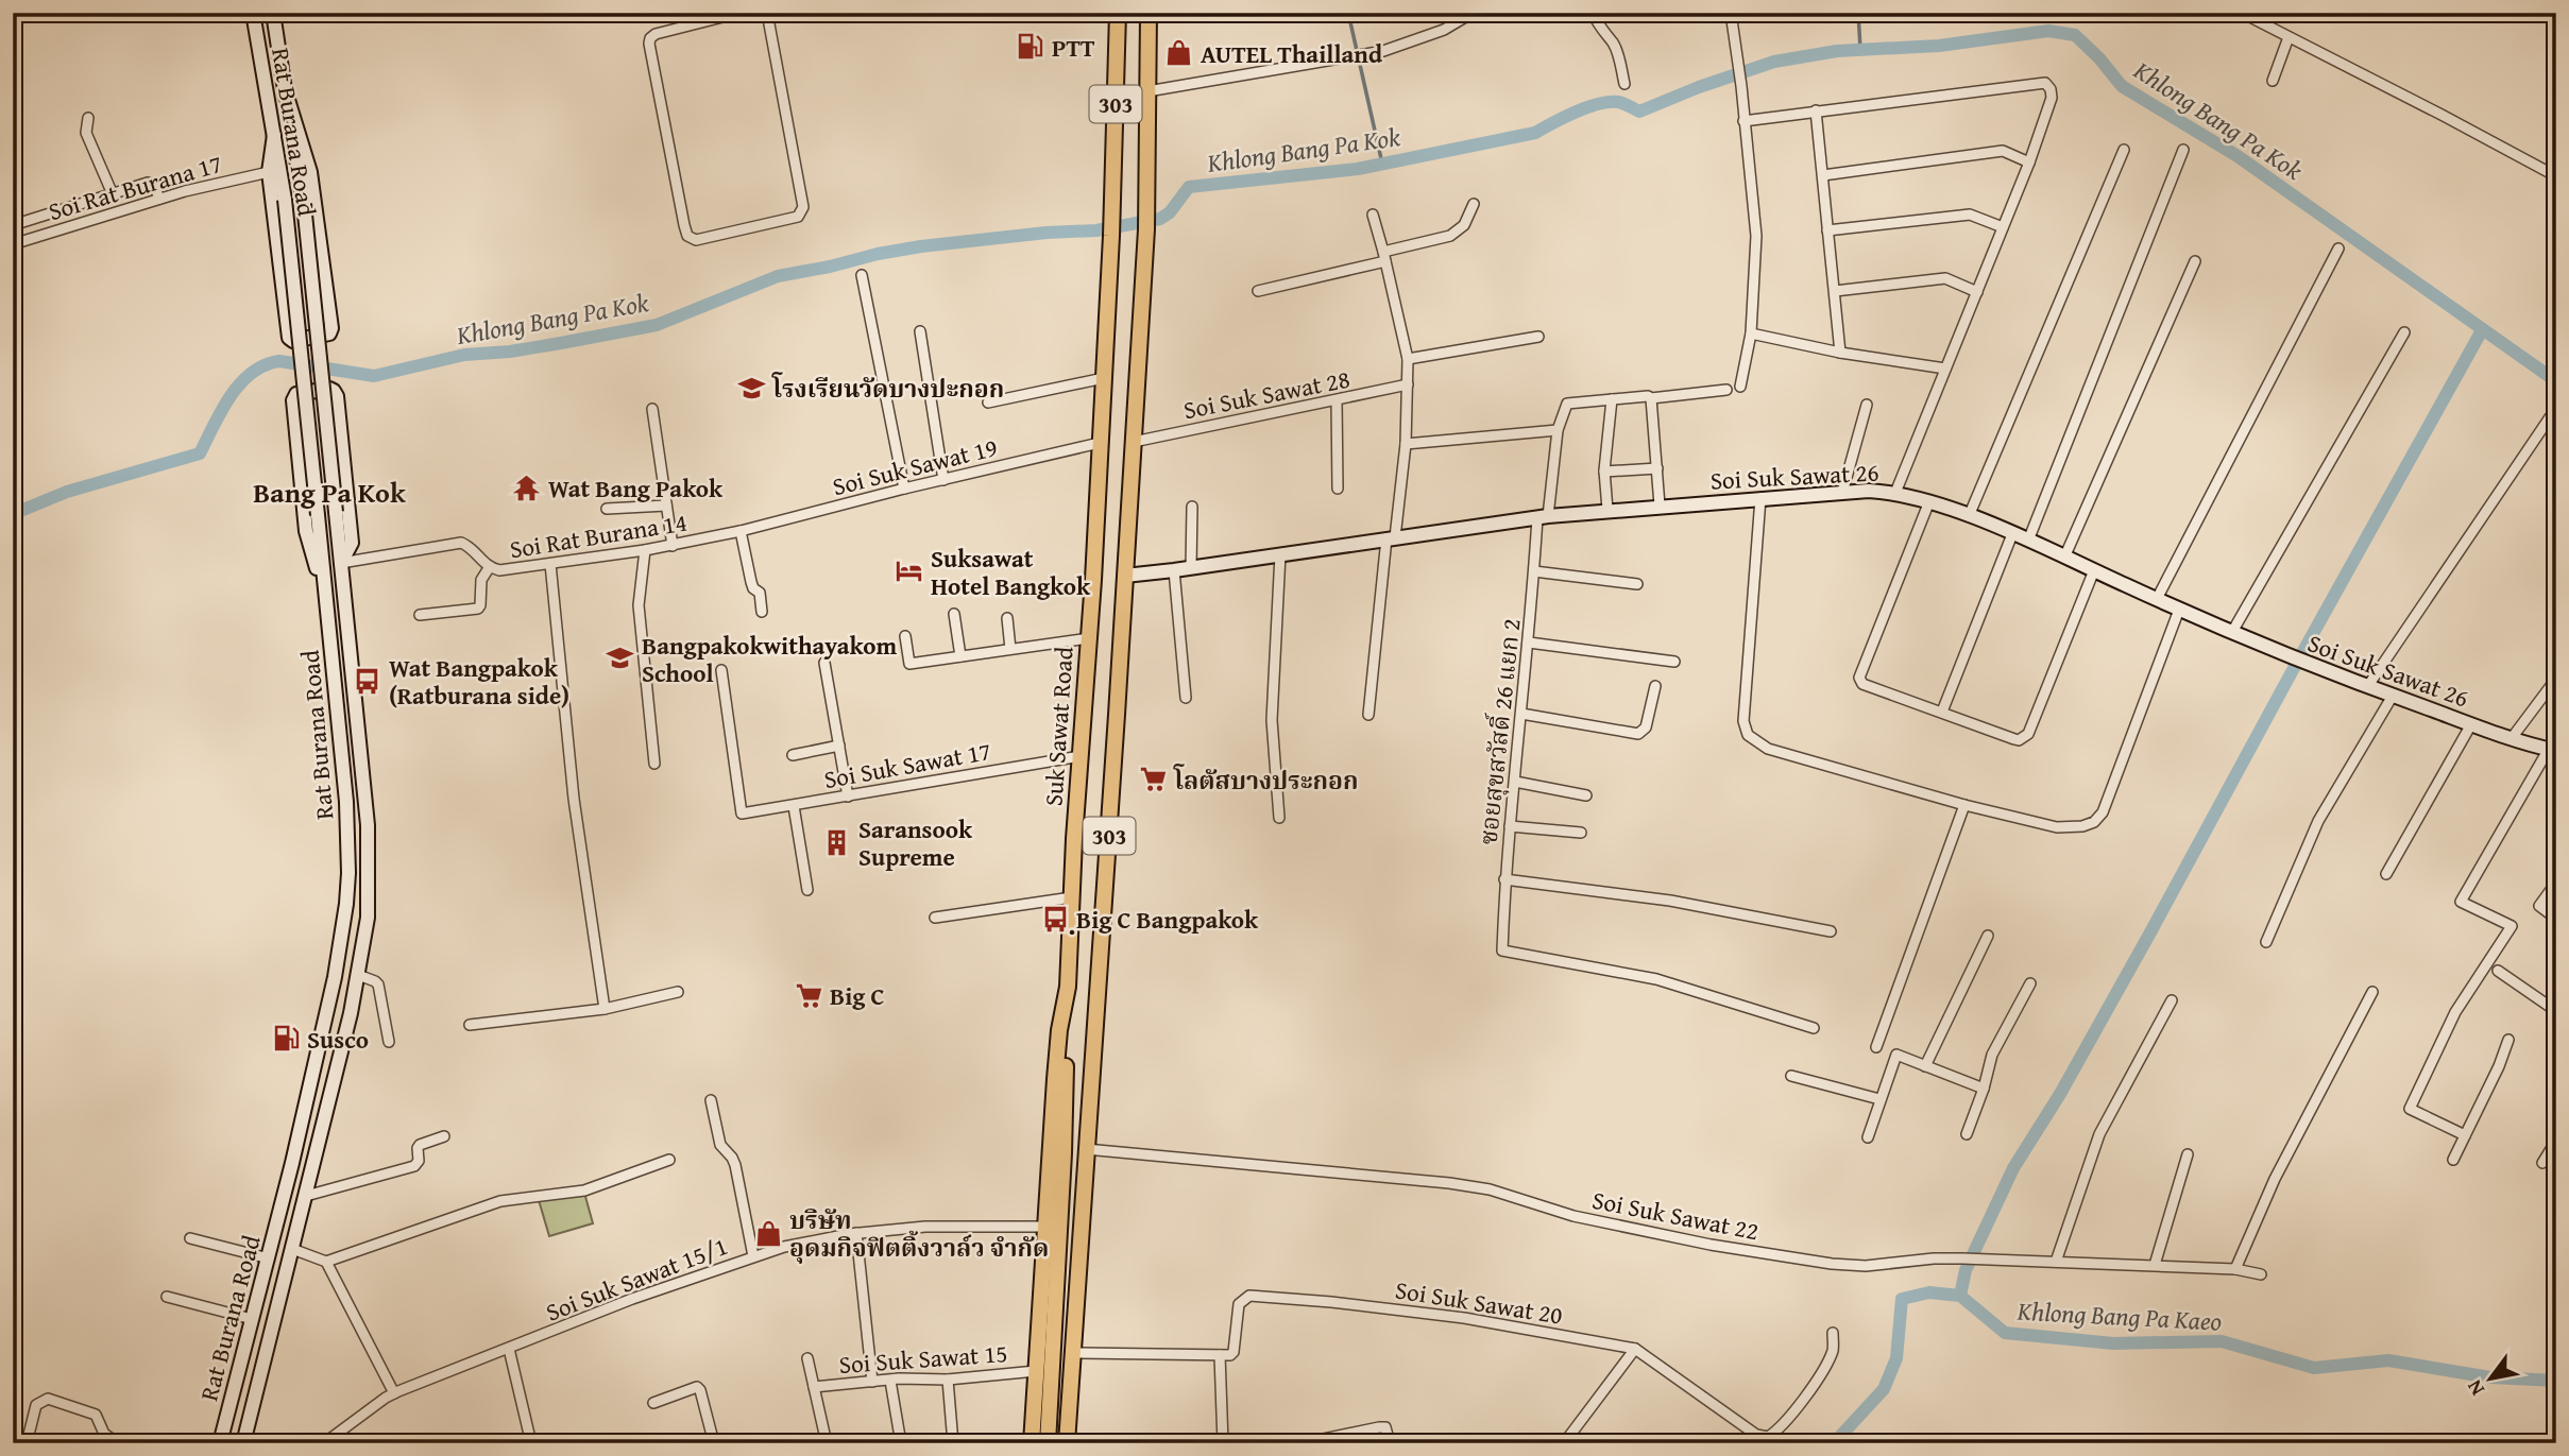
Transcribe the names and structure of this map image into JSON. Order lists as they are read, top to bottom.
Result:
{
  "streets": {
    "main road": [
      "303",
      "Rat Burana Road",
      "Soi Suk Sawat 26",
      "Suk Sawat Road"
    ],
    "street": [
      "Soi Rat Burana 17",
      "Soi Suk Sawat 28",
      "Soi Suk Sawat 19",
      "Soi Rat Burana 14",
      "ซอยสุขสวัสดิ์ 26 แยก 2",
      "Soi Suk Sawat 17",
      "Soi Suk Sawat 22",
      "Soi Suk Sawat 15/1",
      "Soi Suk Sawat 20",
      "Soi Suk Sawat 15"
    ]
  },
  "crossings": [
    ["303", "Soi Suk Sawat 28"],
    ["303", "Soi Suk Sawat 26"],
    ["303", "Suk Sawat Road"],
    ["303", "Soi Suk Sawat 22"],
    ["Rat Burana Road", "Soi Rat Burana 14"],
    ["Soi Suk Sawat 19", "Soi Rat Burana 14"],
    ["Soi Suk Sawat 19", "Suk Sawat Road"],
    ["Soi Suk Sawat 26", "ซอยสุขสวัสดิ์ 26 แยก 2"],
    ["Suk Sawat Road", "Soi Suk Sawat 17"],
    ["Suk Sawat Road", "Soi Suk Sawat 15/1"],
    ["Suk Sawat Road", "Soi Suk Sawat 15"]
  ],
  "districts": ["Bang Pa Kok"],
  "water": ["Khlong Bang Pa Kok", "Khlong Bang Pa Kaeo"],
  "places": {
    "fuel station": ["PTT", "Susco"],
    "shop": ["AUTEL Thailland", "บริษัท อุดมกิจฟิตติ้งวาล์ว จำกัด"],
    "school or university": ["โรงเรียนวัดบางปะกอก", "Bangpakokwithayakom School"],
    "temple": ["Wat Bang Pakok"],
    "hotel": ["Suksawat Hotel Bangkok"],
    "bus stop": ["Wat Bangpakok (Ratburana side)", "ฺBig C Bangpakok"],
    "supermarket": ["โลตัสบางประกอก", "Big C"],
    "building": ["Saransook Supreme"]
  },
  "north": "bottom left"
}
